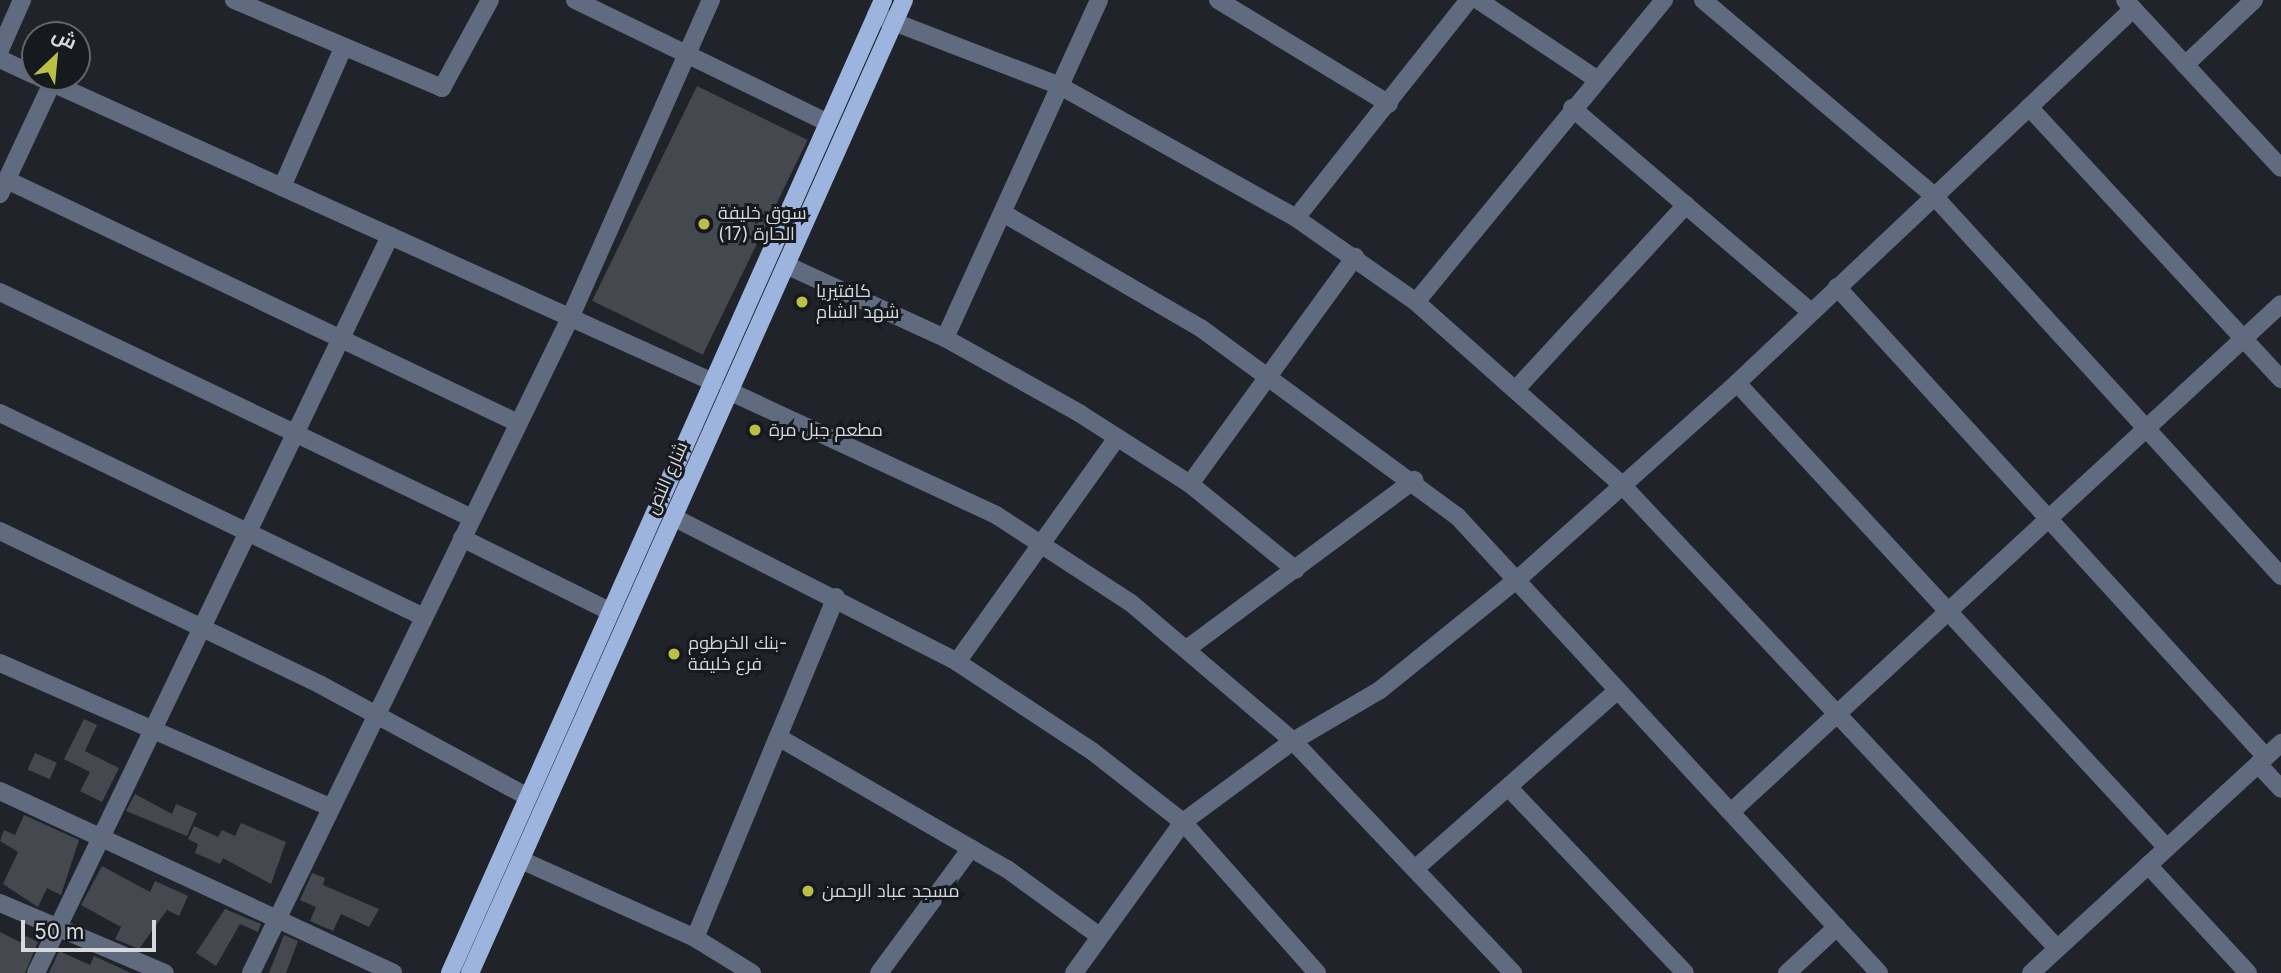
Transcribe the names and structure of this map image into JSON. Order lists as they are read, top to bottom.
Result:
{
  "streets": {
    "main road": ["شارع النص"]
  },
  "places": [
    "سوق خليفة الحارة (17)",
    "كافتيريا شهد الشام",
    "مطعم جبل مرة",
    "بنك الخرطوم- فرع خليفة",
    "مسجد عباد الرحمن"
  ],
  "scale_bar": "50 m",
  "north": "top right"
}
